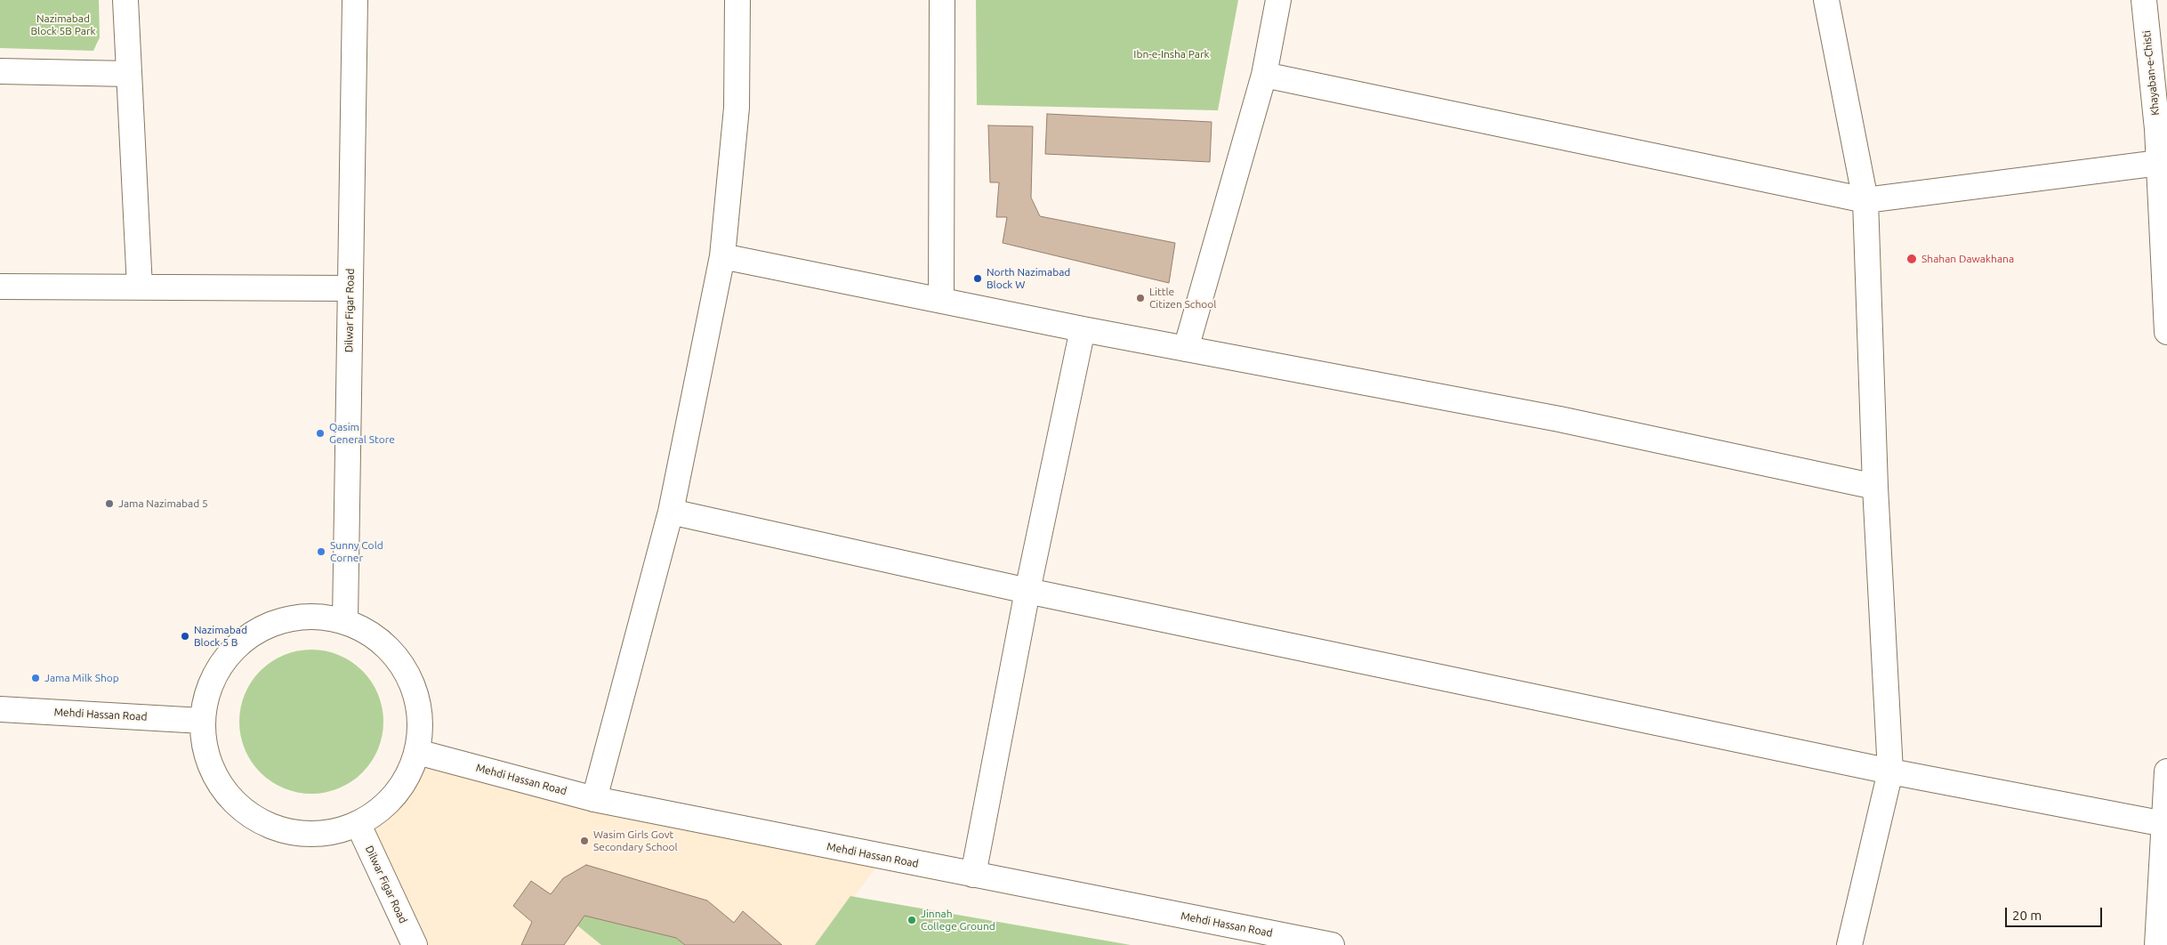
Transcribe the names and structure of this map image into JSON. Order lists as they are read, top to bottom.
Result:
{
  "streets": {
    "street": ["Khayaban-e-Chisti", "Dilwar Figar Road", "Mehdi Hassan Road"]
  },
  "parks": ["Nazimabad Block 5B Park", "Ibn-e-Insha Park"],
  "places": [
    "Shahan Dawakhana",
    "North Nazimabad Block W",
    "Little Citizen School",
    "Qasim General Store",
    "Jama Nazimabad 5",
    "Sunny Cold Corner",
    "Nazimabad Block 5 B",
    "Jama Milk Shop",
    "Wasim Girls Govt Secondary School",
    "Jinnah College Ground"
  ],
  "scale_bar": "20 m"
}
